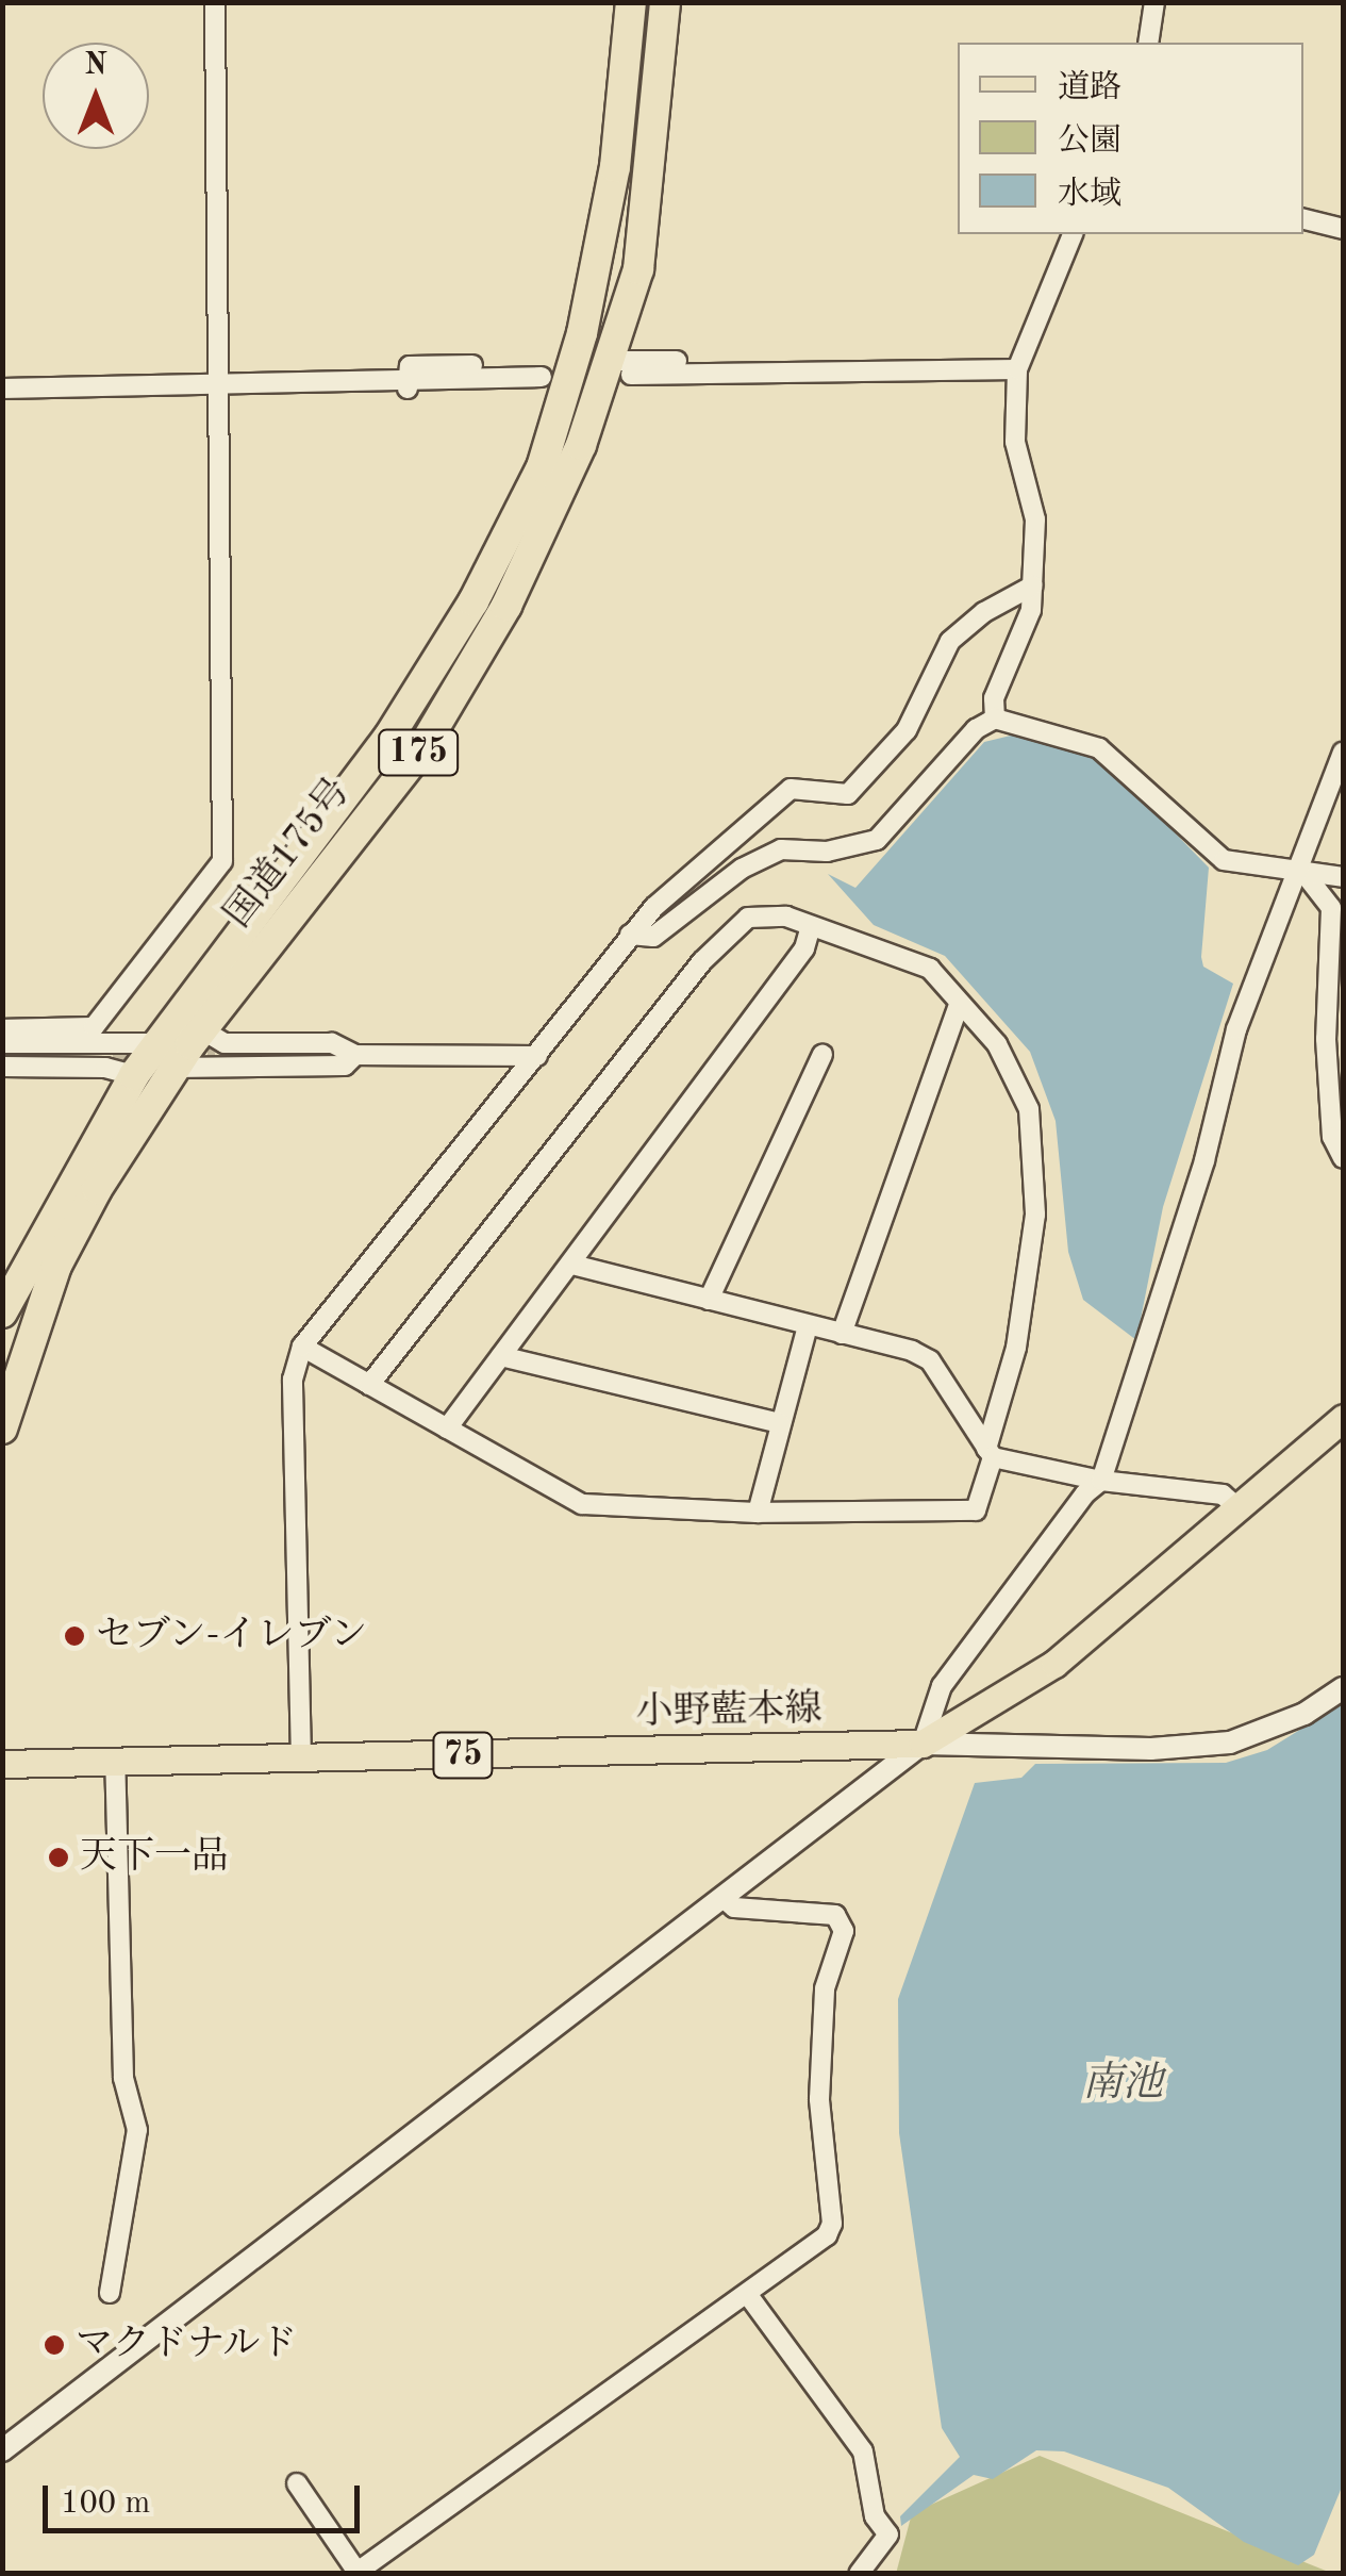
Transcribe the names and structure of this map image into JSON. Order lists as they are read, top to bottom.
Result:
{
  "streets": {
    "highway": ["175", "国道175号"],
    "main road": ["小野藍本線", "75"]
  },
  "water": ["南池"],
  "places": ["セブン-イレブン", "天下一品", "マクドナルド"],
  "legend": ["道路", "公園", "水域"],
  "scale_bar": "100 m",
  "north": "top"
}
